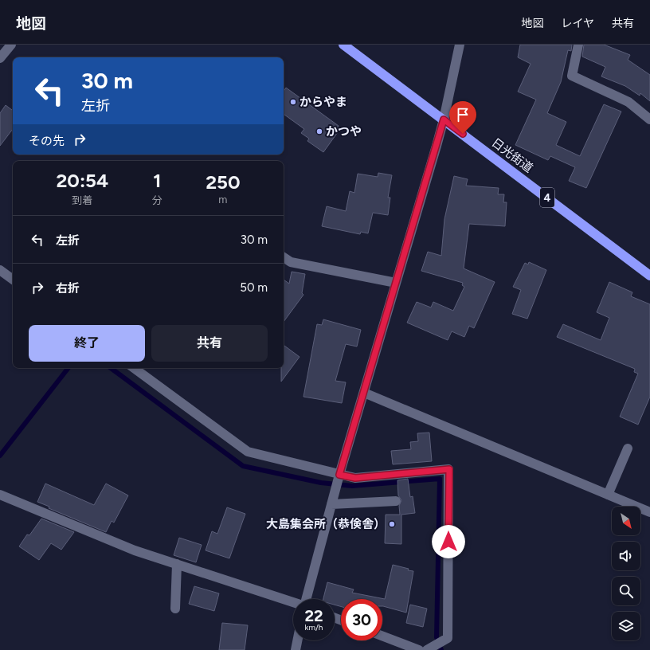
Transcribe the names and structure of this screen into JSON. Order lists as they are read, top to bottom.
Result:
{
  "streets": {
    "highway": ["日光街道", "4"]
  },
  "places": ["からやま", "かつや", "大島集会所（恭倹舎）"],
  "north": "bottom right",
  "page": {
    "header": "地図",
    "nav": ["地図", "レイヤ", "共有"],
    "turn": ["30 m", "左折"],
    "then": "その先",
    "eta": [
      "20:54",
      "到着",
      "1",
      "分",
      "250",
      "m"
    ],
    "list": [
      {
        "name": "左折",
        "value": "30 m"
      },
      {
        "name": "右折",
        "value": "50 m"
      }
    ],
    "buttons": ["終了", "共有"],
    "speed": "22 km/h",
    "limit": "30"
  }
}
